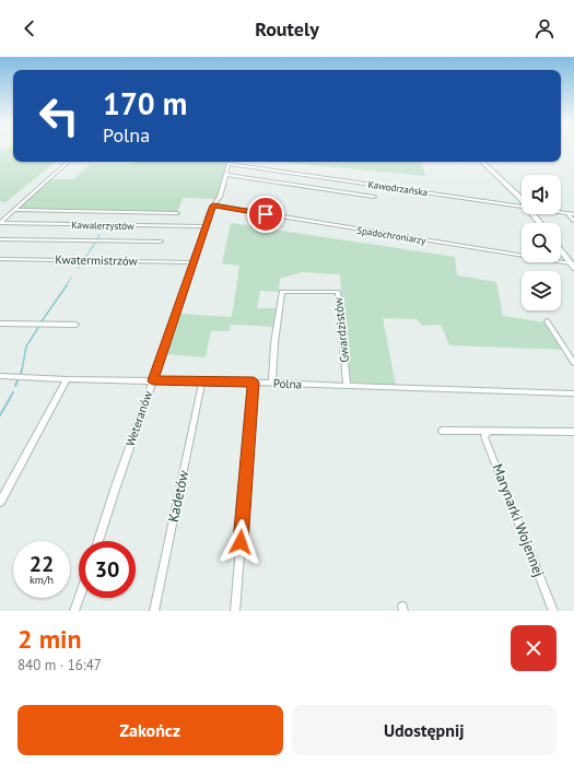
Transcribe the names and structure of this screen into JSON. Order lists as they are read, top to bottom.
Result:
{
  "streets": {
    "street": [
      "Kawodrzańska",
      "Kawalerzystów",
      "Spadochroniarzy",
      "Kwatermistrzów",
      "Gwardzistów",
      "Polna",
      "Weteranów",
      "Kadetów",
      "Marynarki Wojennej"
    ]
  },
  "crossings": [
    ["Kawodrzańska", "Weteranów"],
    ["Kawalerzystów", "Weteranów"],
    ["Spadochroniarzy", "Weteranów"],
    ["Kwatermistrzów", "Weteranów"],
    ["Gwardzistów", "Polna"],
    ["Polna", "Weteranów"],
    ["Polna", "Kadetów"]
  ],
  "page": {
    "header": "Routely",
    "turn": ["170 m", "Polna"],
    "speed": "22 km/h",
    "limit": "30",
    "heading": ["2 min", "840 m · 16:47"],
    "buttons": ["Zakończ", "Udostępnij"]
  }
}
